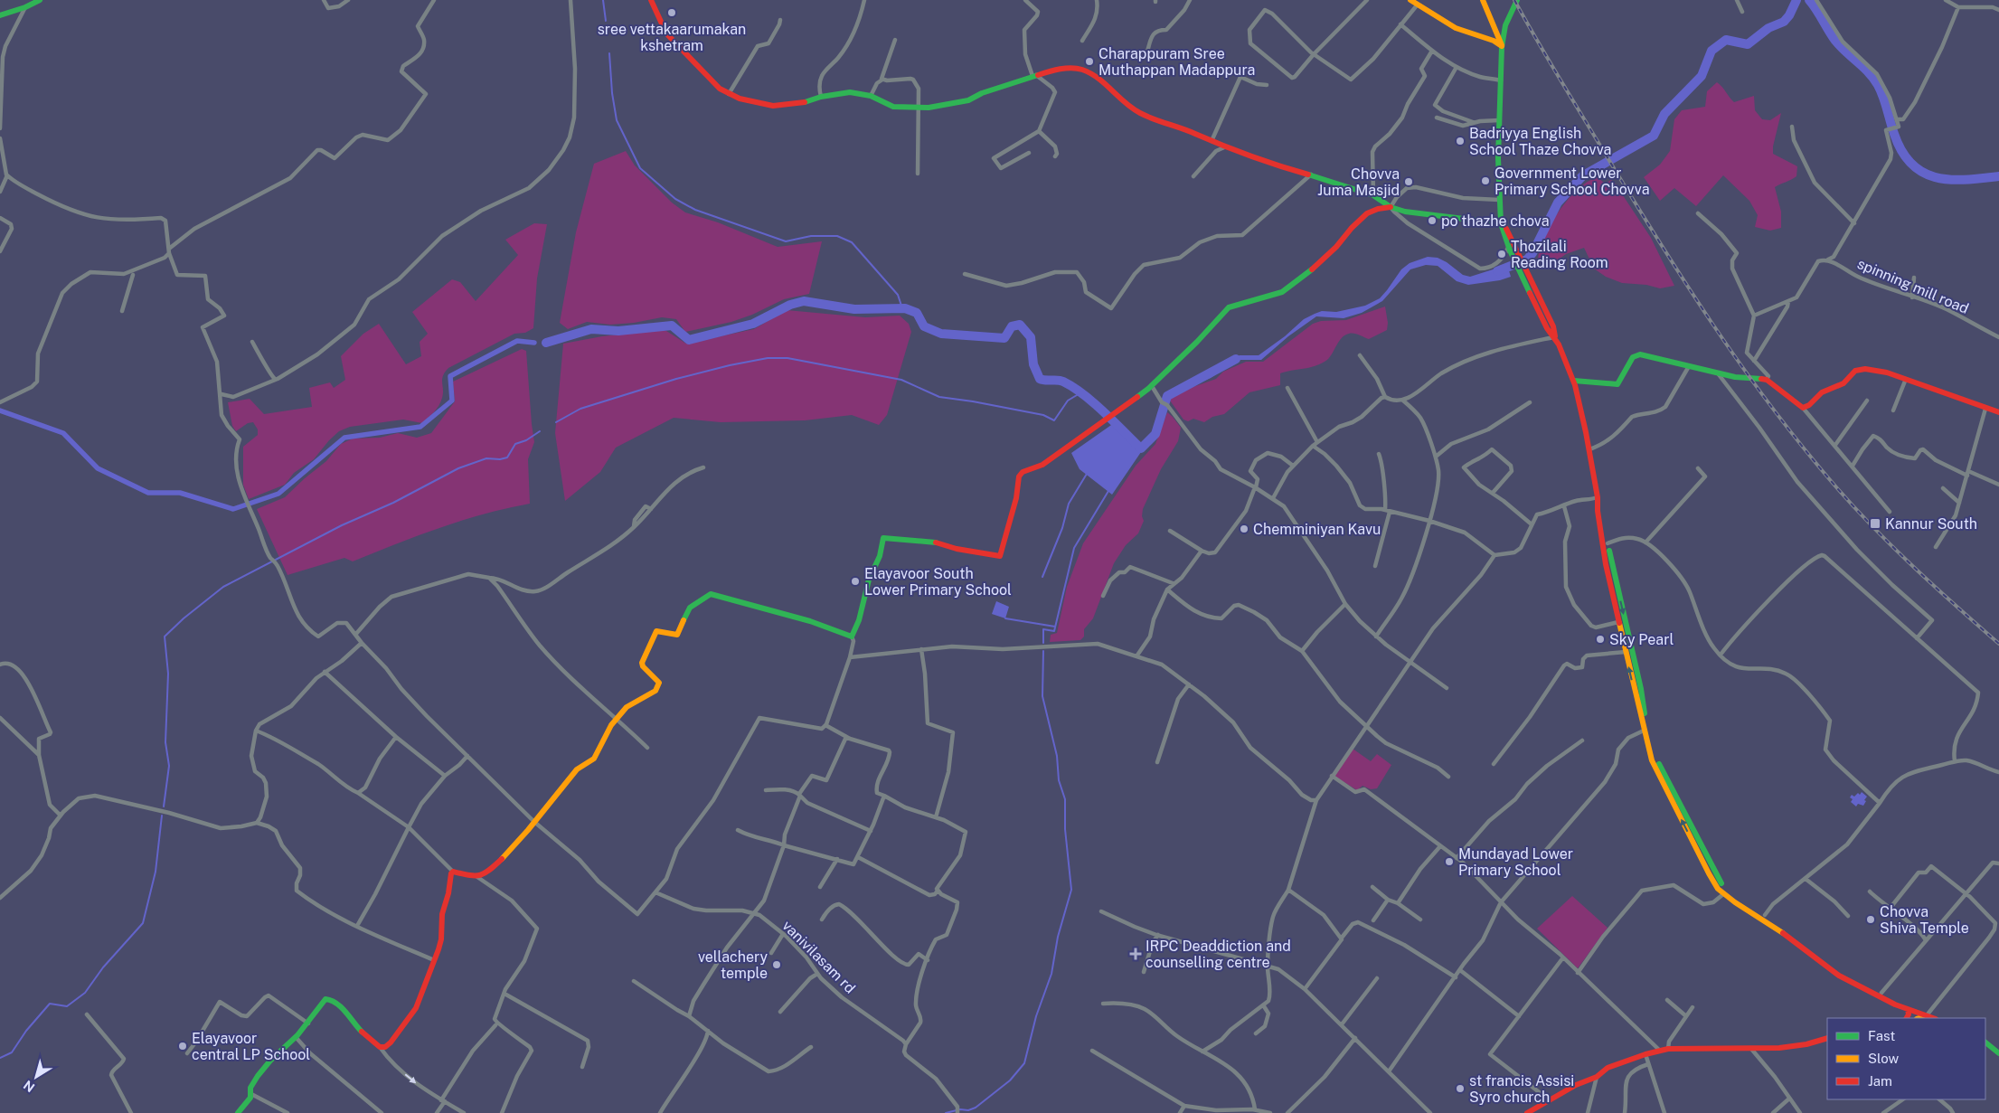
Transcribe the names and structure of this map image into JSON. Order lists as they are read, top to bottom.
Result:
{
  "streets": {
    "street": ["spinning mill road", "vanivilasam rd"]
  },
  "places": {
    "other": [
      "sree vettakaarumakan kshetram",
      "Charappuram Sree Muthappan Madappura",
      "Badriyya English School Thaze Chovva",
      "Government Lower Primary School Chovva",
      "Chovva Juma Masjid",
      "po thazhe chova",
      "Thozilali Reading Room",
      "Chemminiyan Kavu",
      "Elayavoor South Lower Primary School",
      "Sky Pearl",
      "Mundayad Lower Primary School",
      "Chovva Shiva Temple",
      "vellachery temple",
      "Elayavoor central LP School",
      "st francis Assisi Syro church"
    ],
    "transit": ["Kannur South"],
    "health": ["IRPC Deaddiction and counselling centre"]
  },
  "legend": ["Fast", "Slow", "Jam"],
  "north": "bottom left"
}
